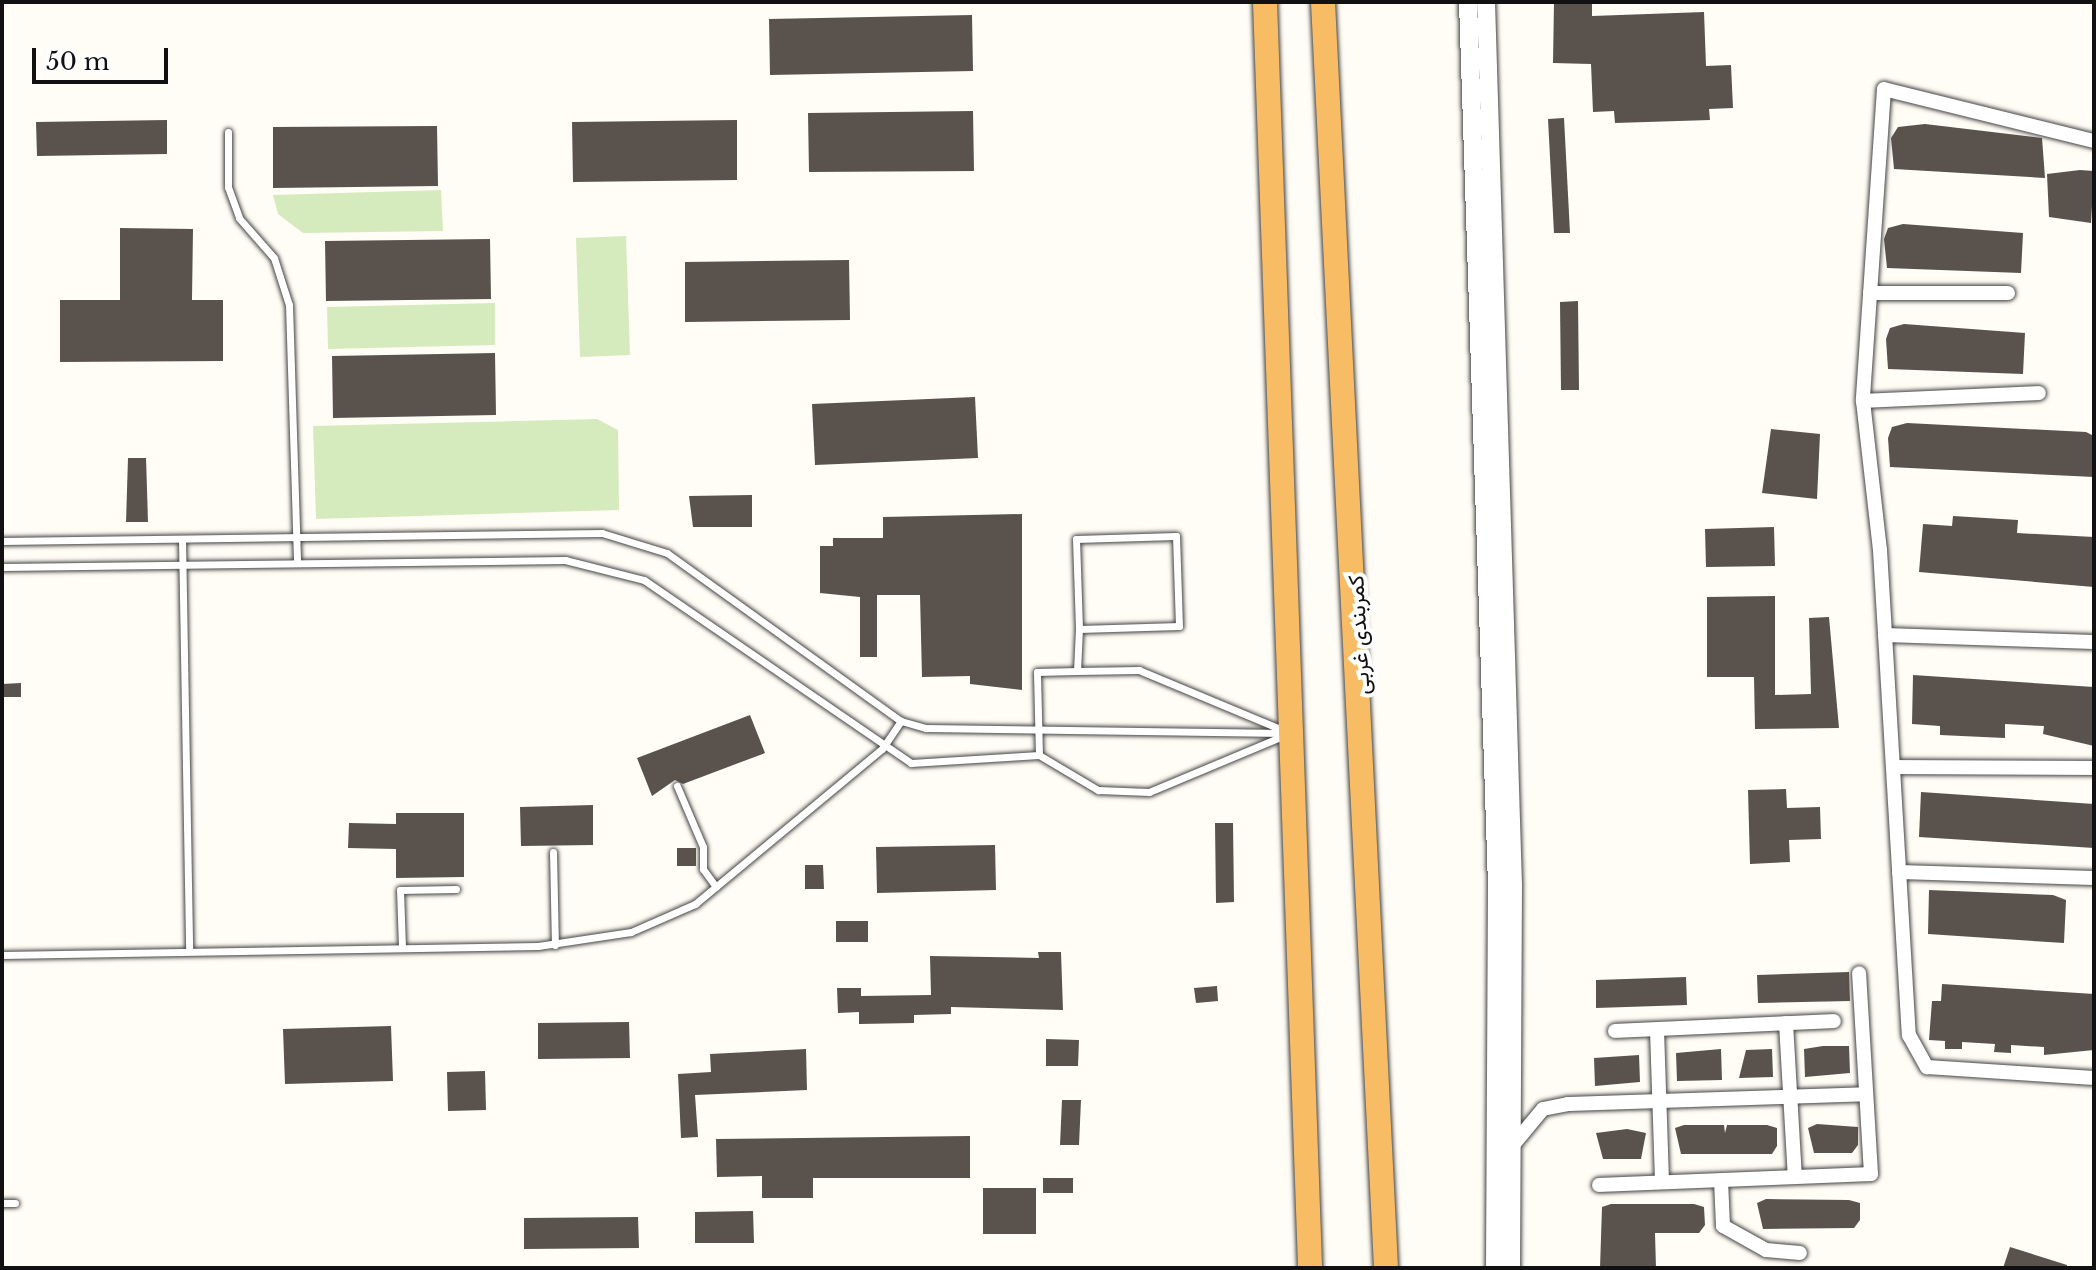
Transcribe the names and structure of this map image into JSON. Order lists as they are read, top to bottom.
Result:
{
  "streets": {
    "highway": ["کمربندی غربی"]
  },
  "scale_bar": "50 m"
}
